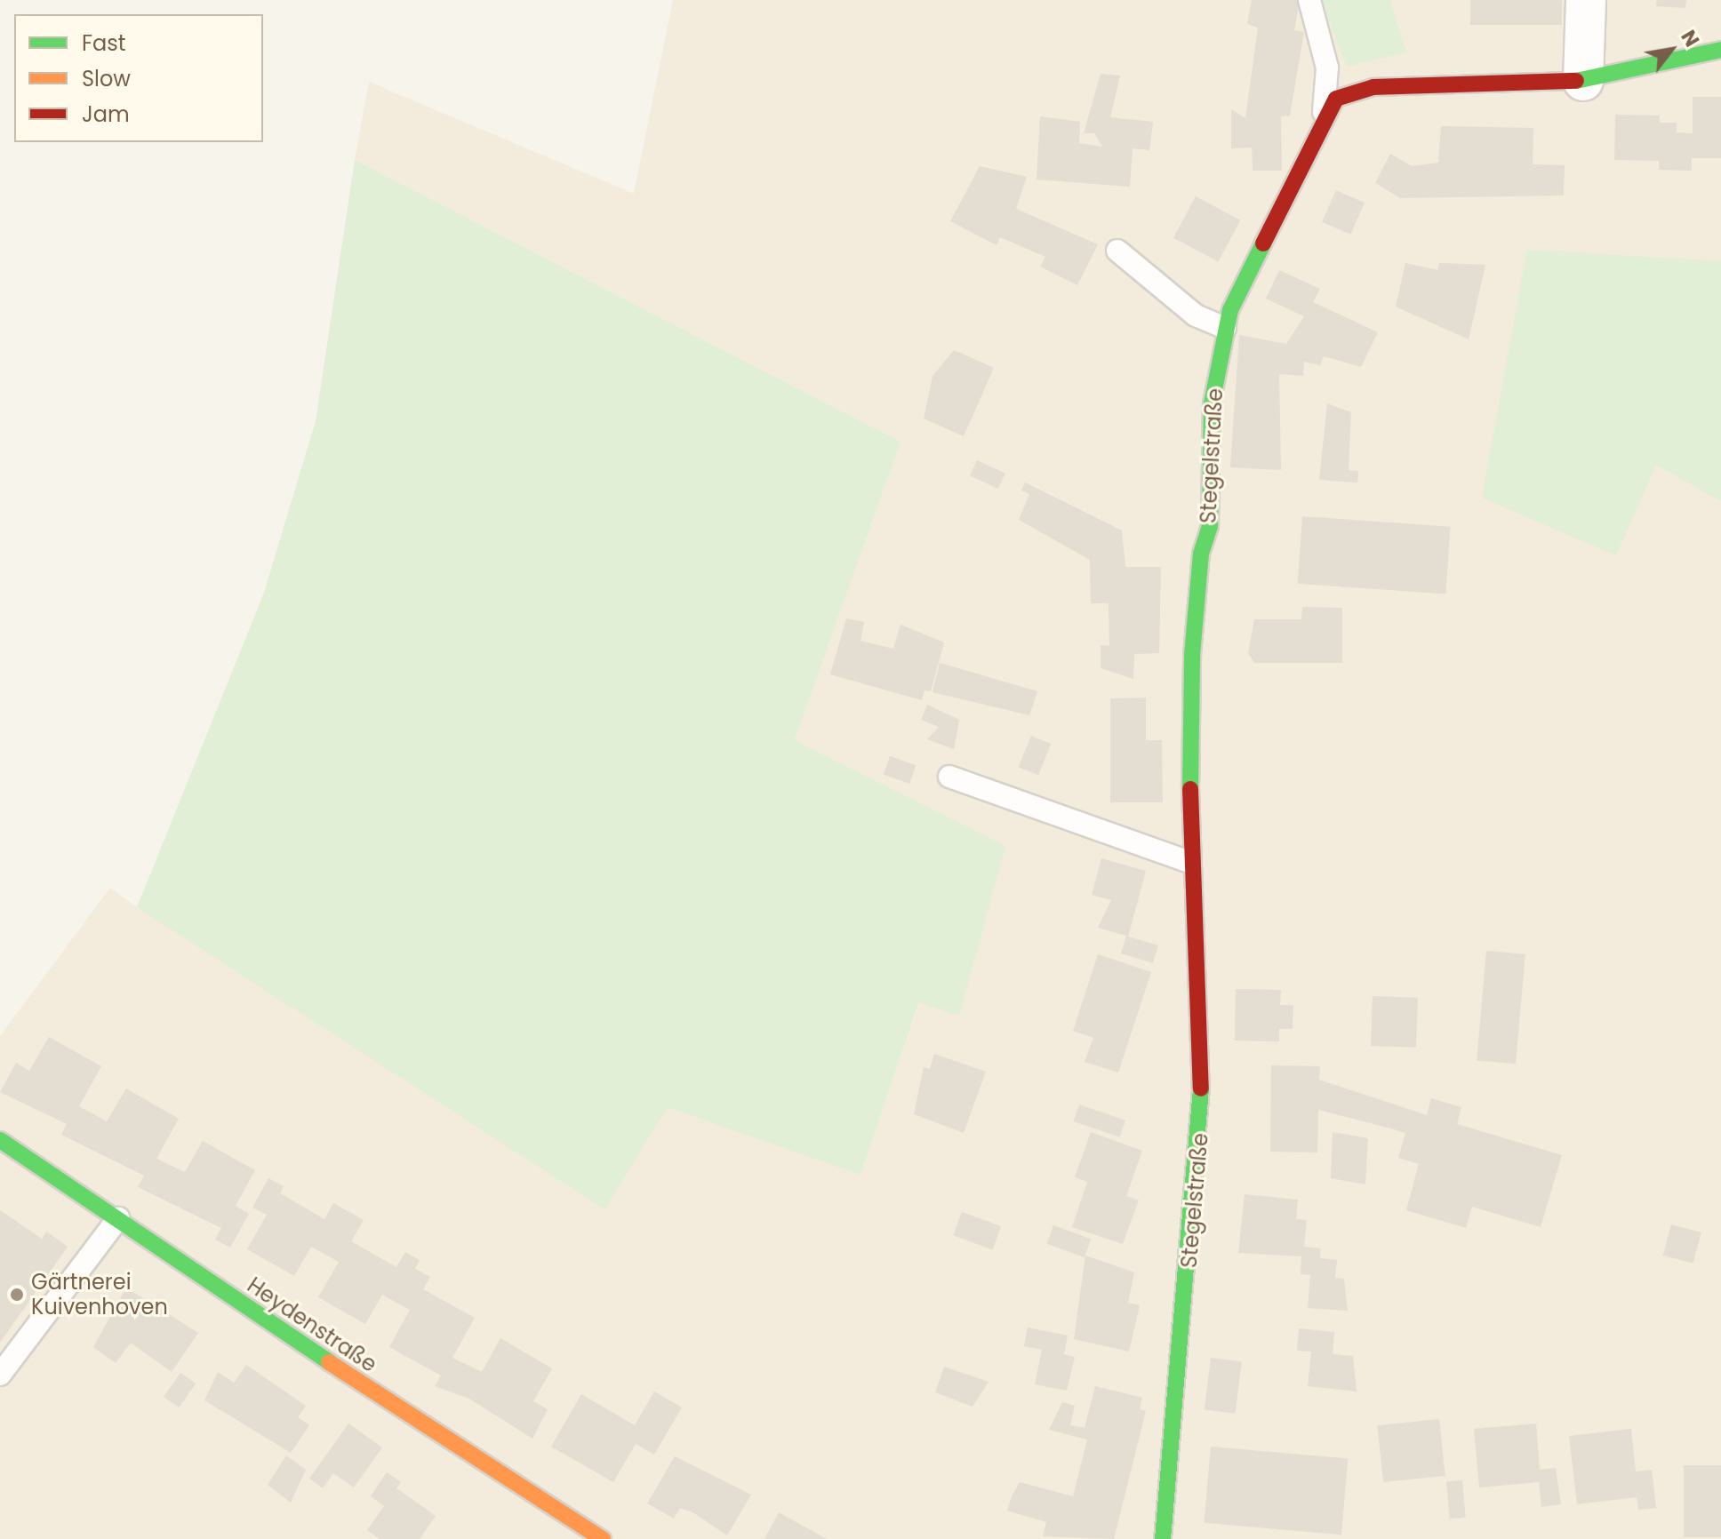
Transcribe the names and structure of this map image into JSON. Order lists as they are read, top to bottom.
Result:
{
  "streets": {
    "street": ["Stegelstraße", "Heydenstraße"]
  },
  "places": ["Gärtnerei Kuivenhoven"],
  "legend": ["Fast", "Slow", "Jam"],
  "north": "top right"
}
